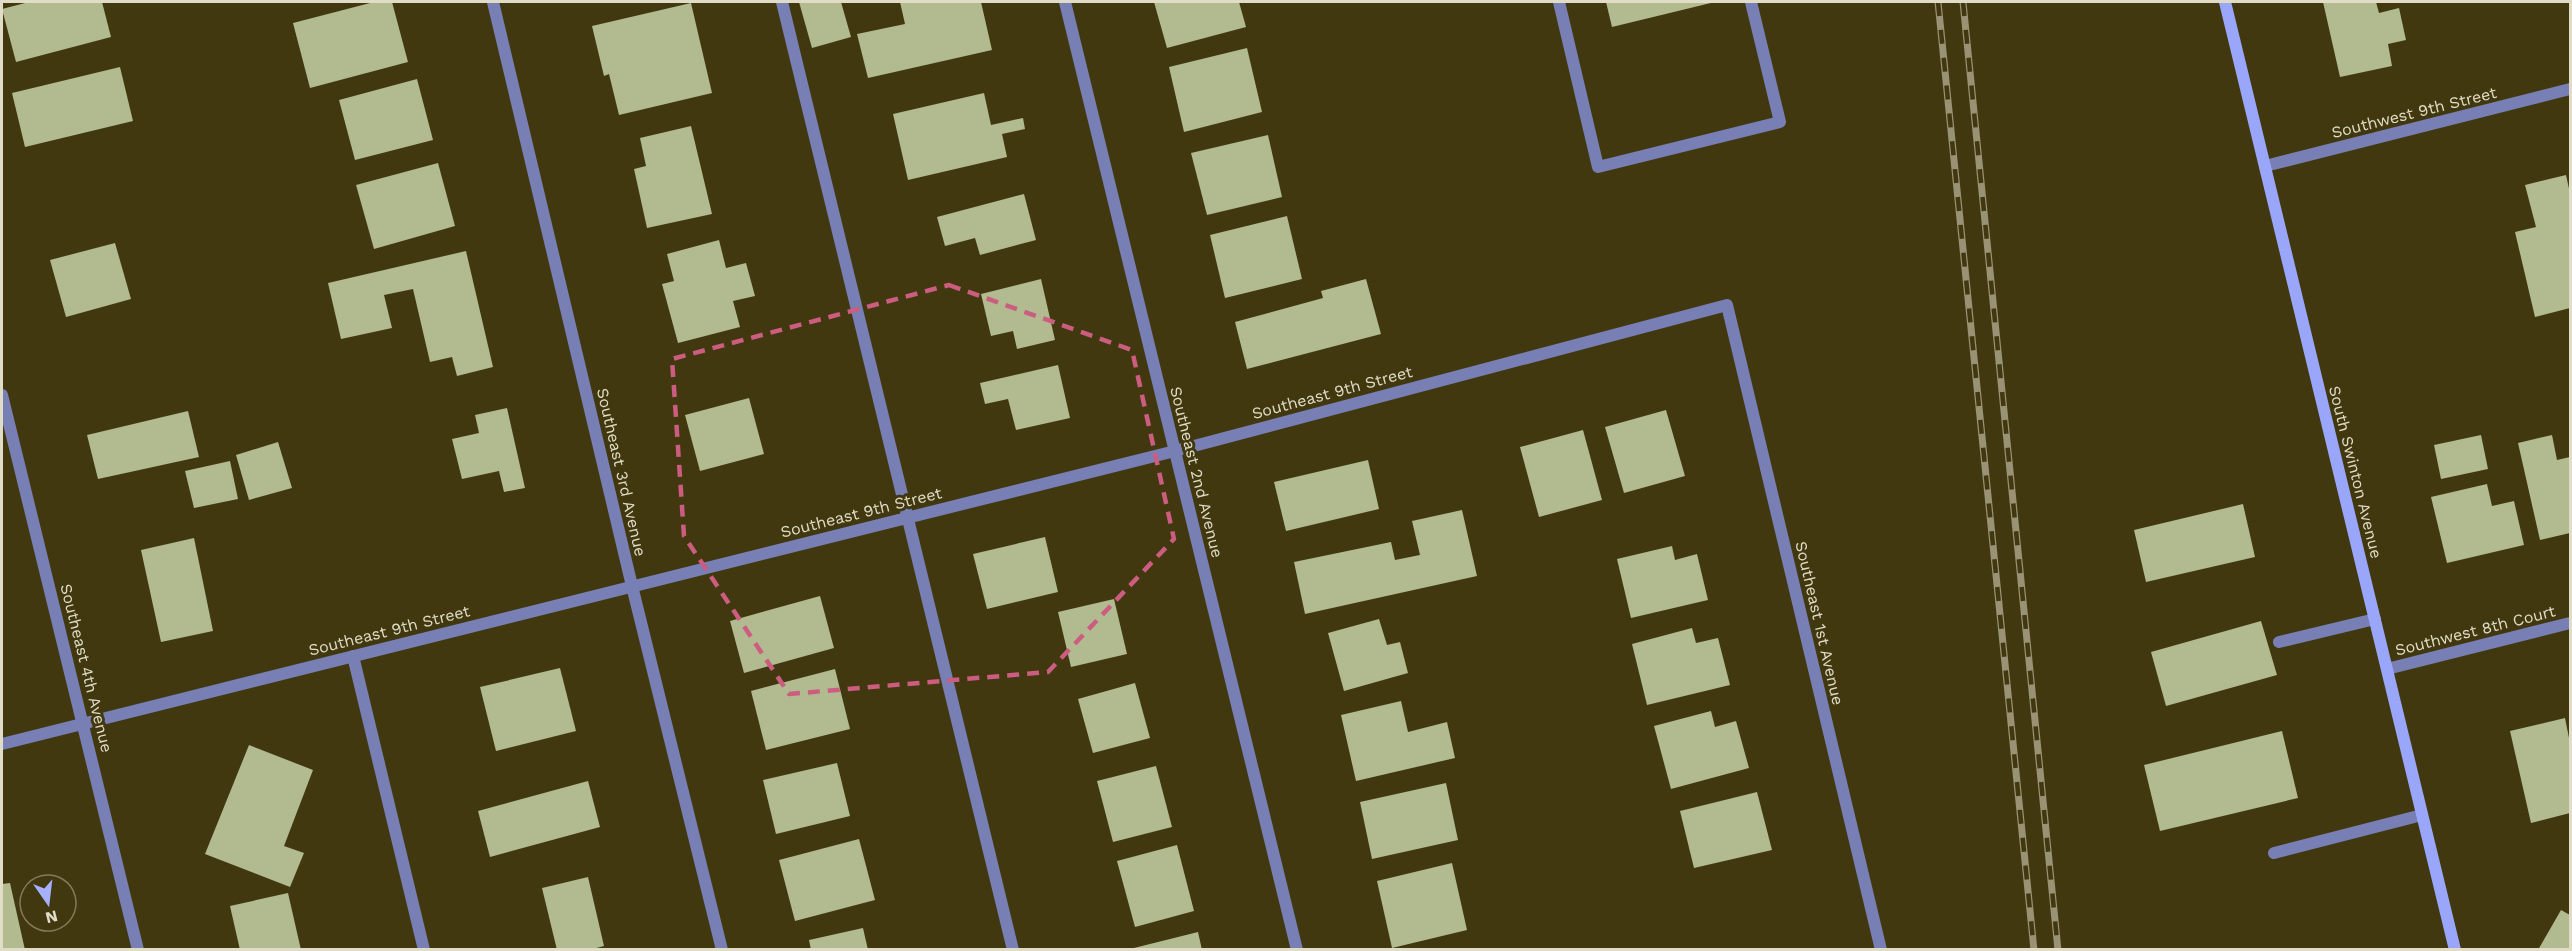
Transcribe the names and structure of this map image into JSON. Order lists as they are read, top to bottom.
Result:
{
  "streets": {
    "street": [
      "Southwest 9th Street",
      "Southeast 9th Street",
      "Southeast 3rd Avenue",
      "Southeast 2nd Avenue",
      "South Swinton Avenue",
      "Southeast 1st Avenue",
      "Southwest 8th Court",
      "Southeast 4th Avenue"
    ]
  },
  "crossings": [
    ["Southwest 9th Street", "South Swinton Avenue"],
    ["Southeast 9th Street", "Southeast 3rd Avenue"],
    ["Southeast 9th Street", "Southeast 2nd Avenue"],
    ["Southeast 9th Street", "Southeast 1st Avenue"],
    ["Southeast 9th Street", "Southeast 4th Avenue"],
    ["South Swinton Avenue", "Southwest 8th Court"]
  ],
  "north": "bottom"
}
